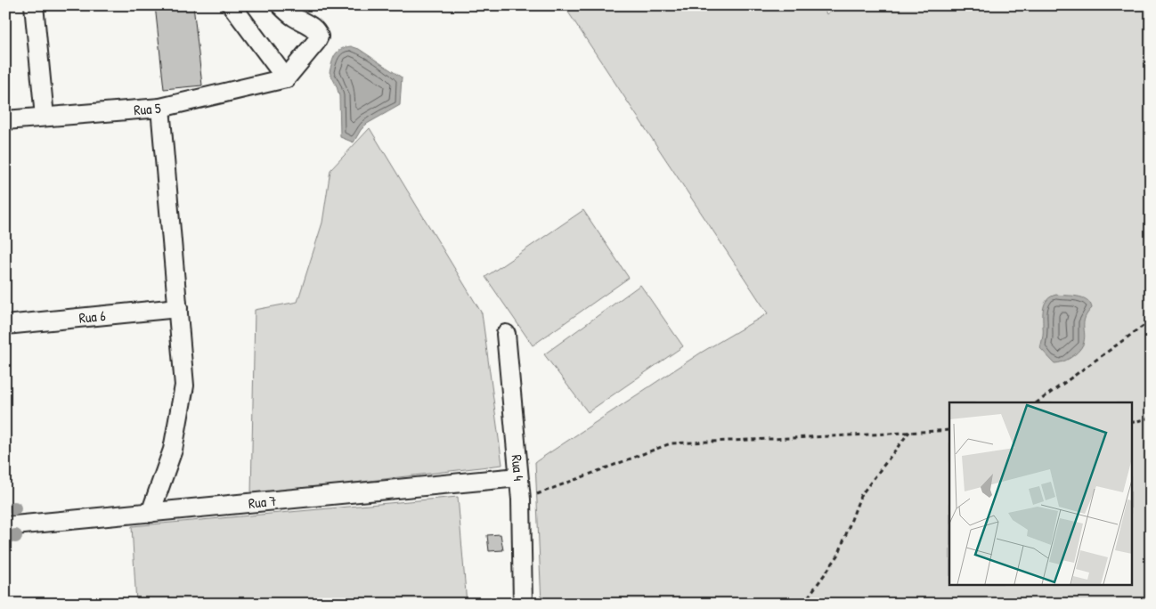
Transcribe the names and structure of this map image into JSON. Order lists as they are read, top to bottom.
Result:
{
  "streets": {
    "street": [
      "Rua 5",
      "Rua 6",
      "Rua 4",
      "Rua 7"
    ]
  },
  "crossings": [
    ["Rua 4", "Rua 7"]
  ]
}
